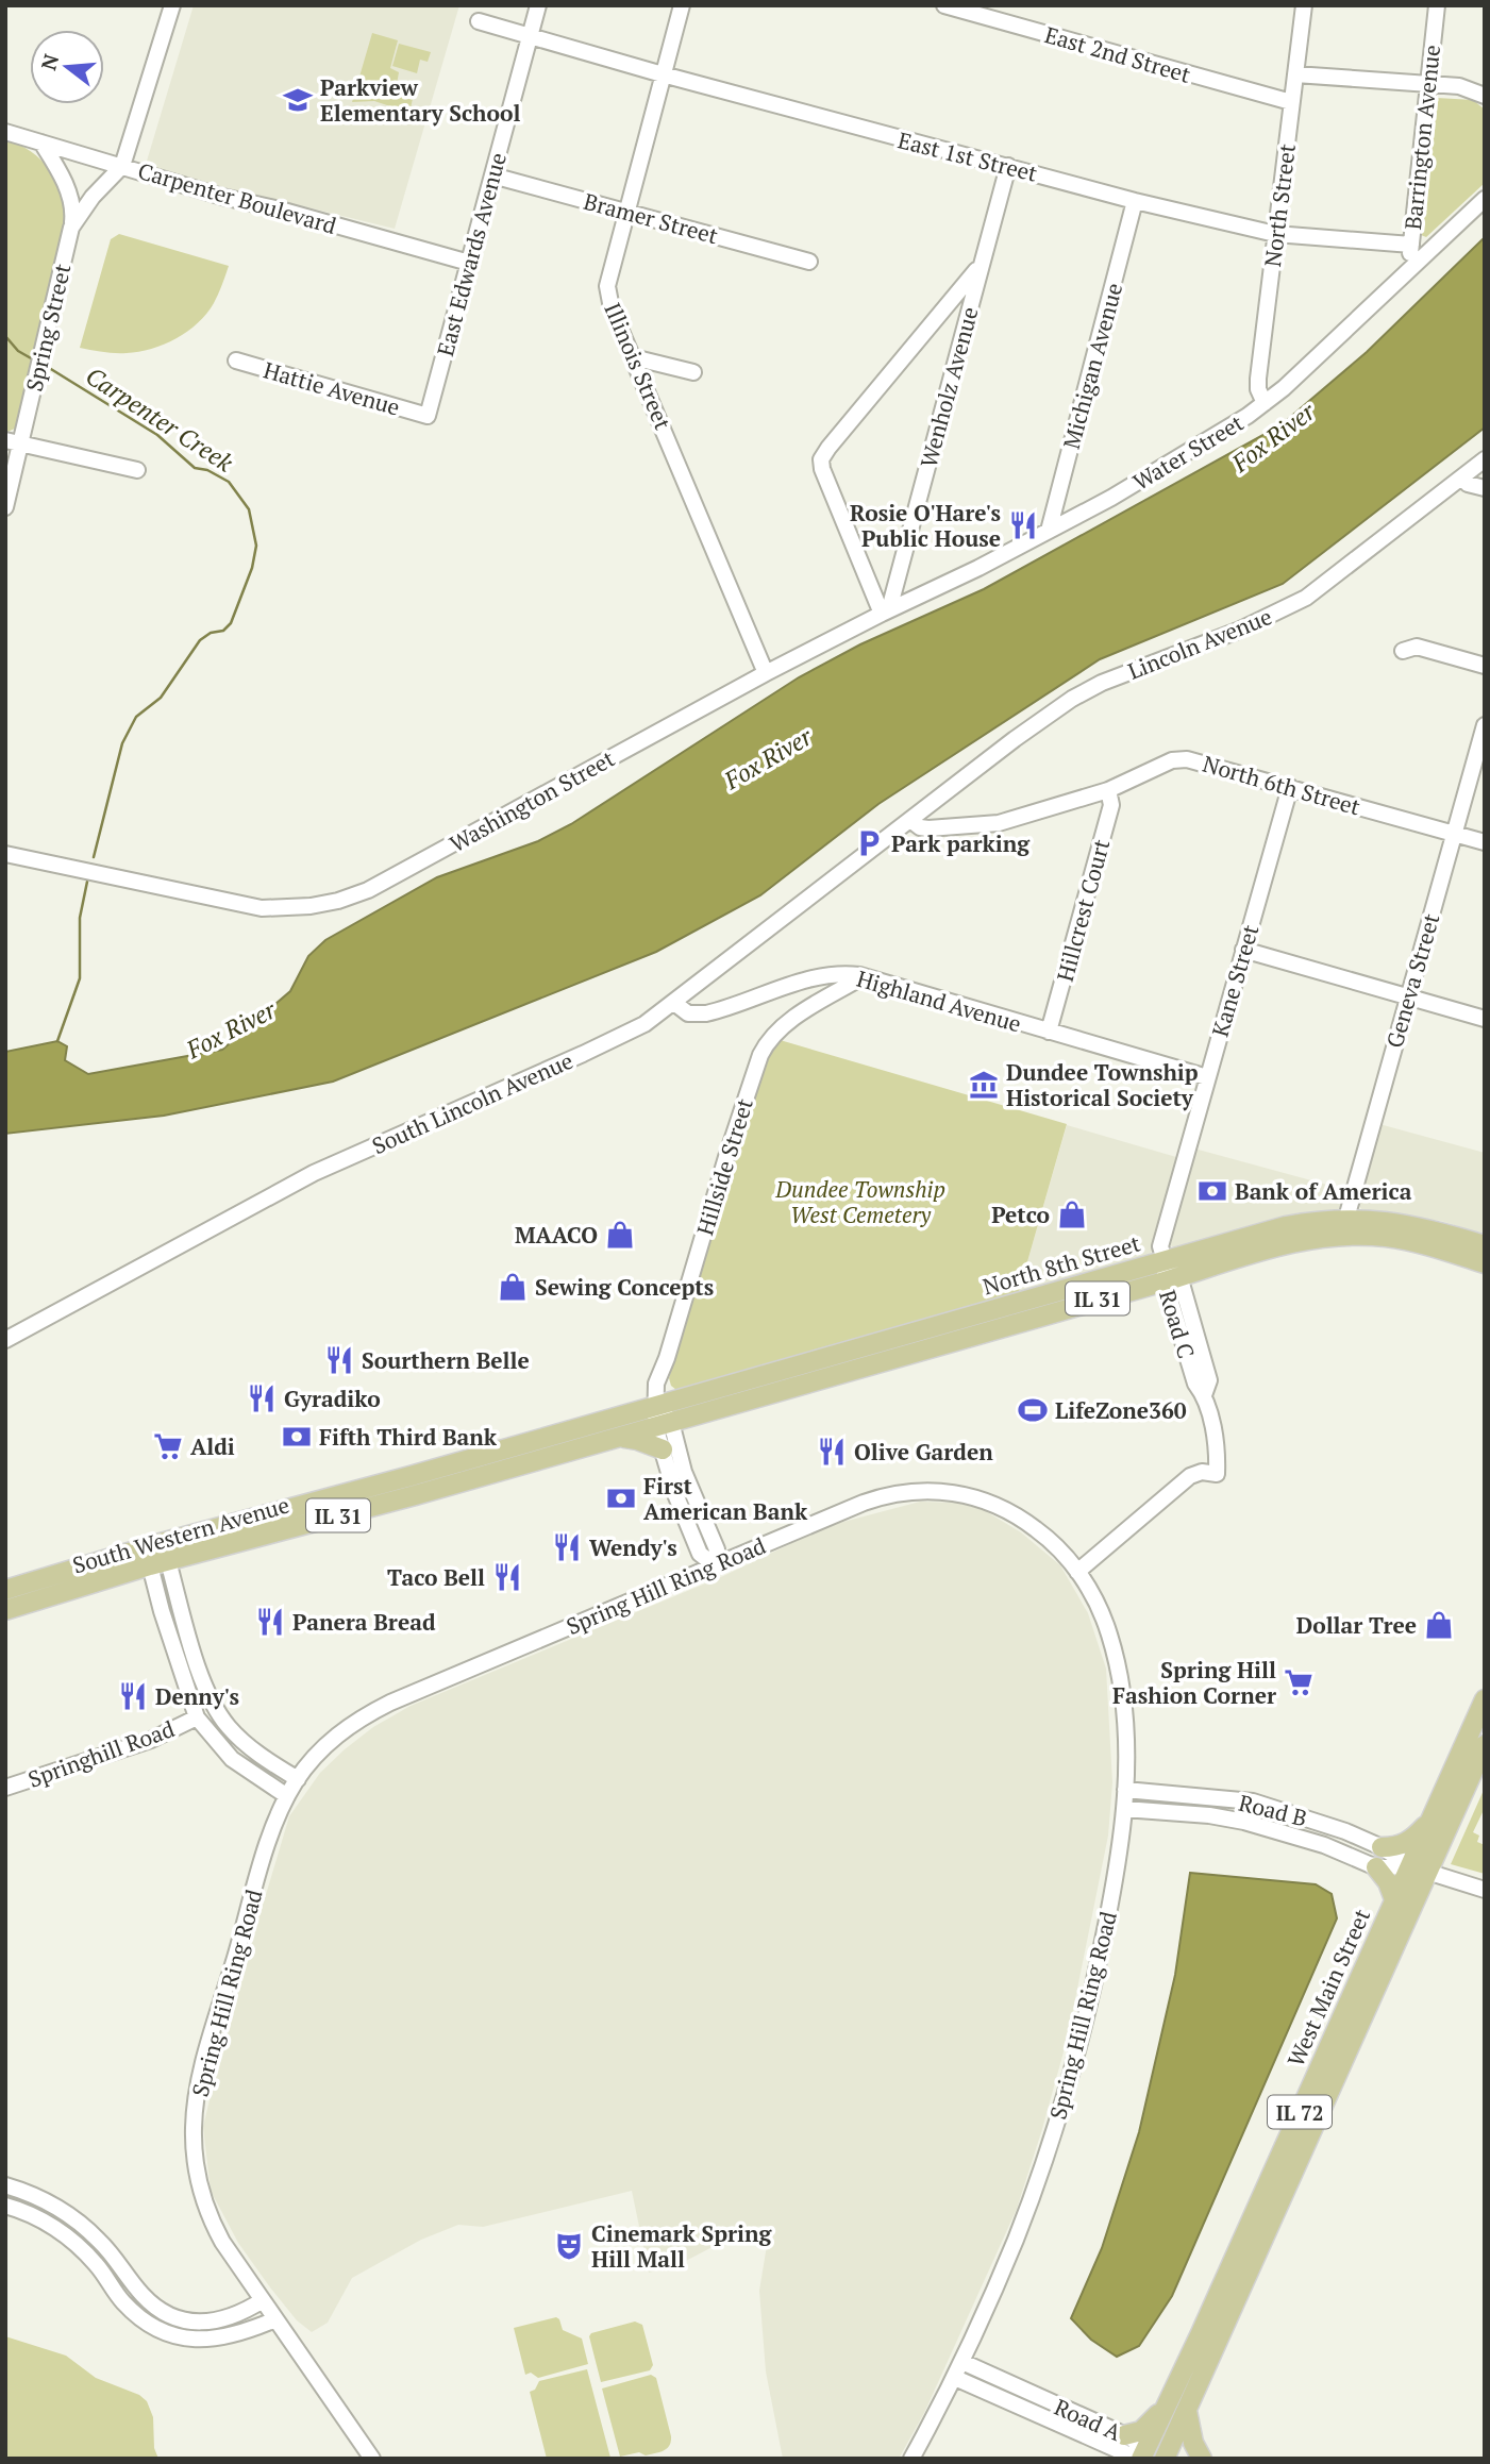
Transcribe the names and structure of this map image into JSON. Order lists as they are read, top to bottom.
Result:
{
  "streets": {
    "main road": [
      "North 8th Street",
      "IL 31",
      "South Western Avenue",
      "West Main Street",
      "IL 72"
    ],
    "street": [
      "East 2nd Street",
      "Barrington Avenue",
      "East 1st Street",
      "Carpenter Boulevard",
      "North Street",
      "Bramer Street",
      "East Edwards Avenue",
      "Spring Street",
      "Illinois Street",
      "Michigan Avenue",
      "Wenholz Avenue",
      "Hattie Avenue",
      "Water Street",
      "Lincoln Avenue",
      "North 6th Street",
      "Washington Street",
      "Hillcrest Court",
      "Kane Street",
      "Geneva Street",
      "Highland Avenue",
      "South Lincoln Avenue",
      "Hillside Street",
      "Road C",
      "Spring Hill Ring Road",
      "Springhill Road",
      "Road B",
      "Road A"
    ]
  },
  "crossings": [
    ["East 2nd Street", "North Street"],
    ["Barrington Avenue", "East 1st Street"],
    ["Barrington Avenue", "Water Street"],
    ["East 1st Street", "North Street"],
    ["East 1st Street", "East Edwards Avenue"],
    ["East 1st Street", "Illinois Street"],
    ["East 1st Street", "Michigan Avenue"],
    ["East 1st Street", "Wenholz Avenue"],
    ["Carpenter Boulevard", "East Edwards Avenue"],
    ["Carpenter Boulevard", "Spring Street"],
    ["North Street", "Water Street"],
    ["Bramer Street", "East Edwards Avenue"],
    ["Bramer Street", "Illinois Street"],
    ["East Edwards Avenue", "Hattie Avenue"],
    ["Illinois Street", "Washington Street"],
    ["Michigan Avenue", "Water Street"],
    ["Wenholz Avenue", "Water Street"],
    ["Water Street", "Washington Street"],
    ["Lincoln Avenue", "North 6th Street"],
    ["Lincoln Avenue", "South Lincoln Avenue"],
    ["North 6th Street", "Hillcrest Court"],
    ["North 6th Street", "Kane Street"],
    ["North 6th Street", "Geneva Street"],
    ["North 6th Street", "South Lincoln Avenue"],
    ["Hillcrest Court", "Highland Avenue"],
    ["Kane Street", "Highland Avenue"],
    ["Kane Street", "North 8th Street"],
    ["Kane Street", "Road C"],
    ["Geneva Street", "North 8th Street"],
    ["Highland Avenue", "South Lincoln Avenue"],
    ["Highland Avenue", "Hillside Street"],
    ["Hillside Street", "North 8th Street"],
    ["Hillside Street", "South Western Avenue"],
    ["North 8th Street", "Road C"],
    ["North 8th Street", "South Western Avenue"],
    ["Road C", "Spring Hill Ring Road"],
    ["Spring Hill Ring Road", "Road B"],
    ["Spring Hill Ring Road", "Road A"],
    ["Road B", "West Main Street"],
    ["West Main Street", "Road A"]
  ],
  "water": ["Carpenter Creek", "Fox River"],
  "parks": ["Dundee Township West Cemetery"],
  "places": {
    "school or university": ["Parkview Elementary School"],
    "restaurant": [
      "Rosie O'Hare's Public House",
      "Sourthern Belle",
      "Gyradiko",
      "Olive Garden",
      "Wendy's",
      "Taco Bell",
      "Panera Bread",
      "Denny's"
    ],
    "parking": ["Park parking"],
    "museum": ["Dundee Township Historical Society"],
    "bank": ["Bank of America", "Fifth Third Bank", "First American Bank"],
    "shop": [
      "Petco",
      "MAACO",
      "Sewing Concepts",
      "Dollar Tree"
    ],
    "sports": ["LifeZone360"],
    "supermarket": ["Aldi", "Spring Hill Fashion Corner"],
    "theatre": ["Cinemark Spring Hill Mall"]
  },
  "north": "left"
}
